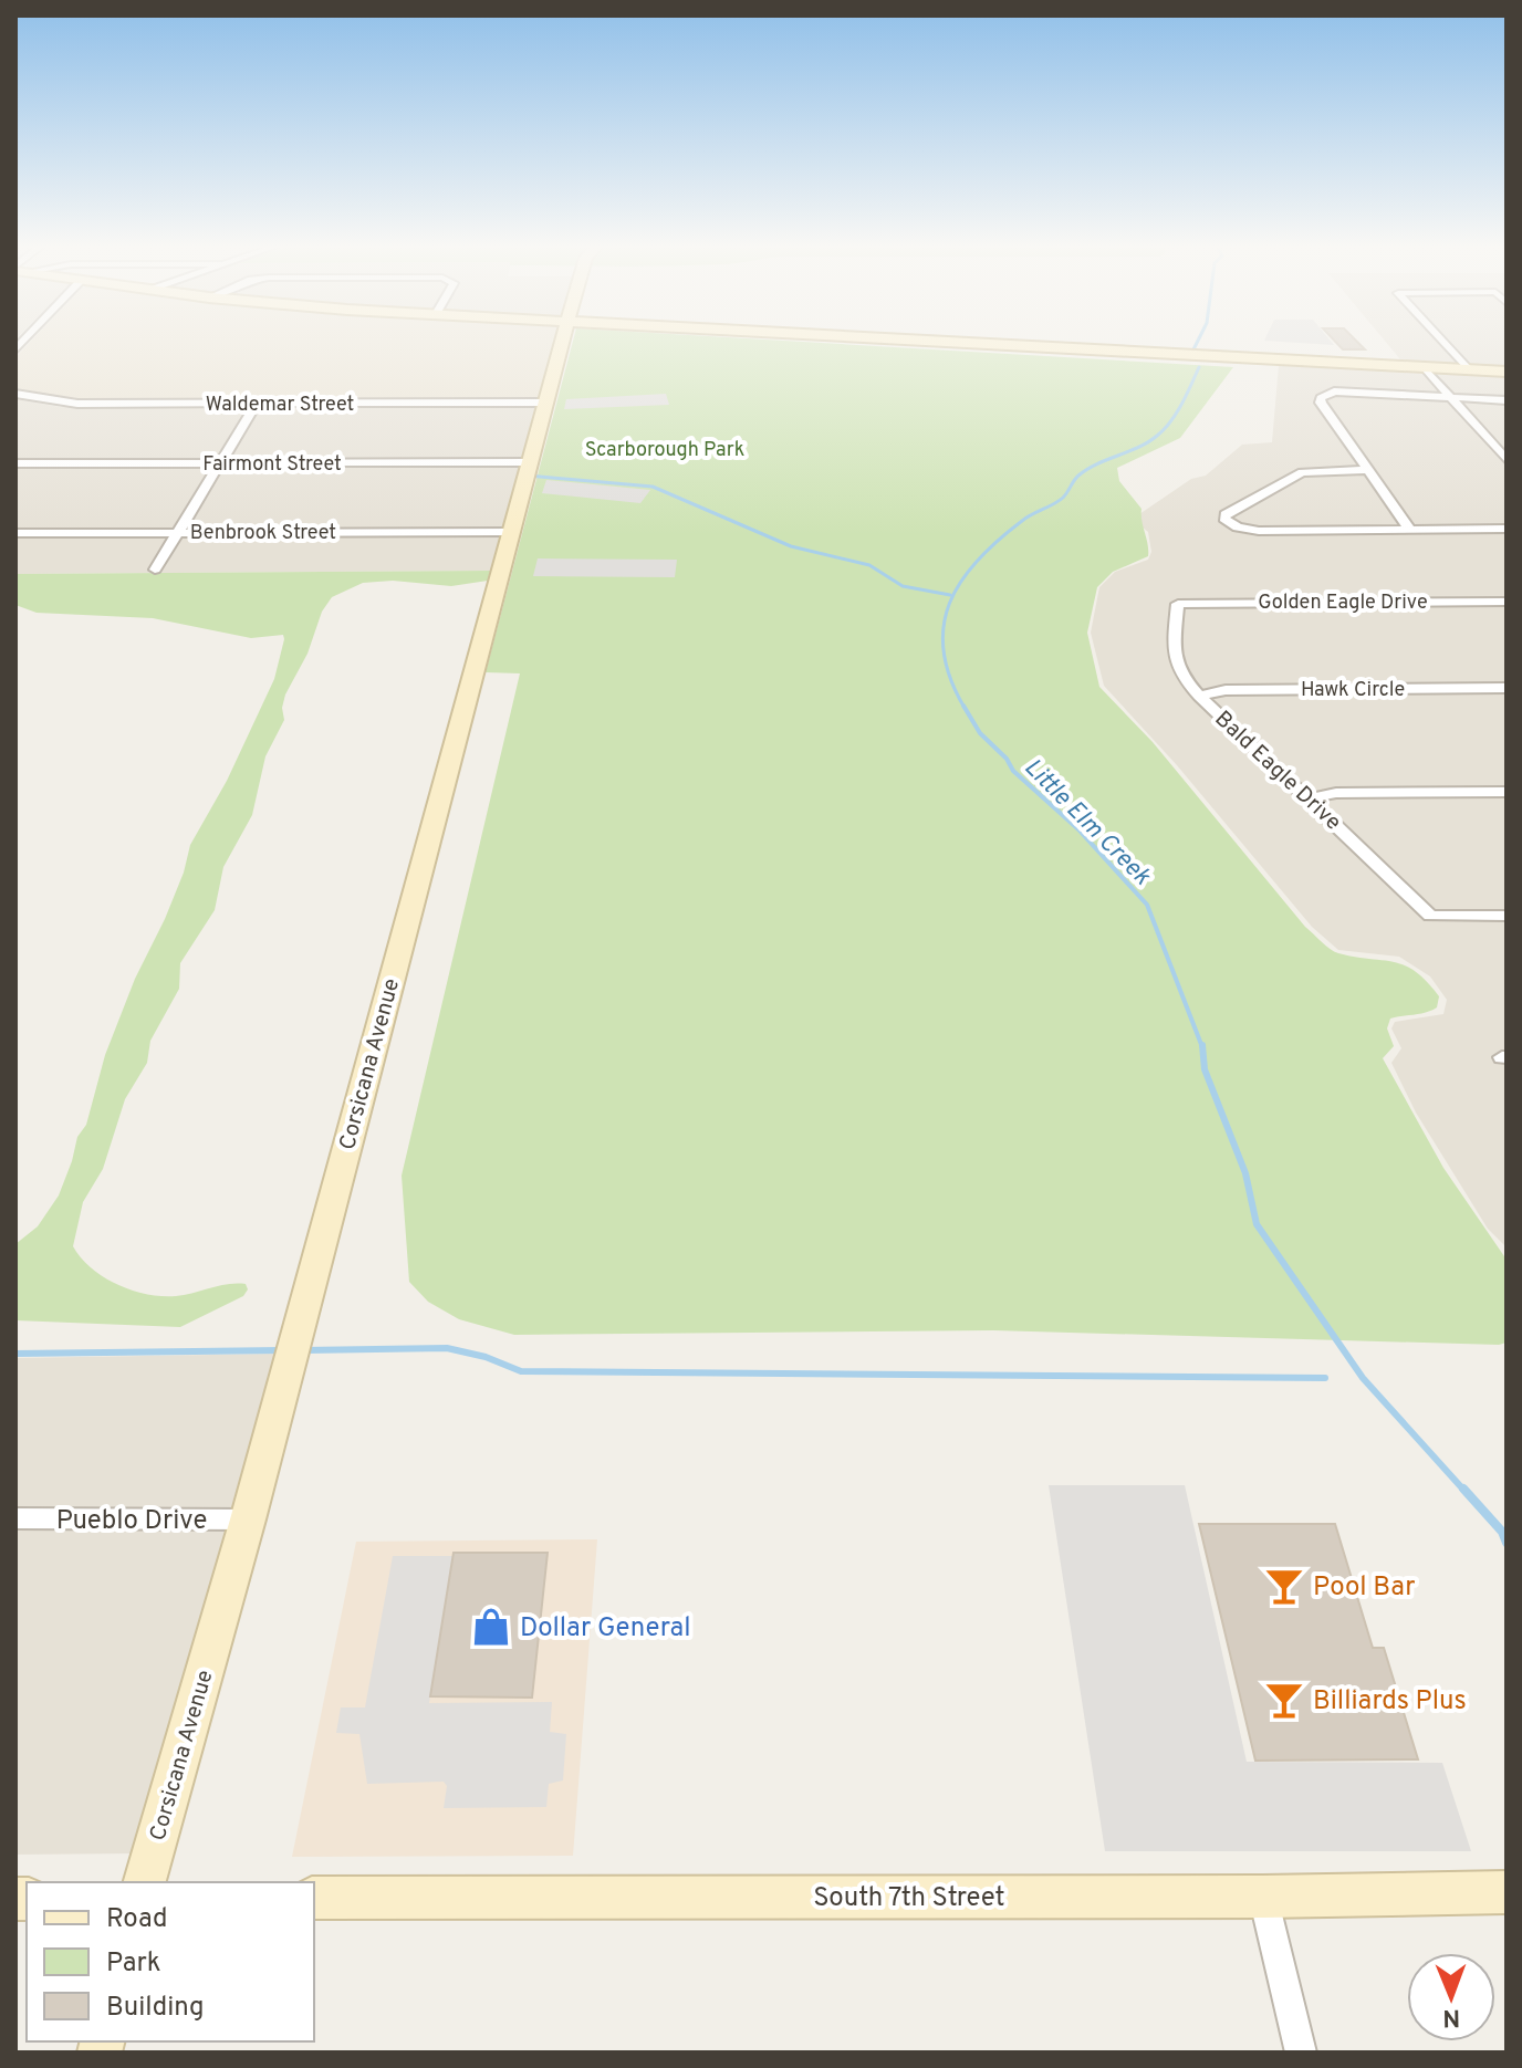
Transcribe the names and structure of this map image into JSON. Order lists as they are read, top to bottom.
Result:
{
  "streets": {
    "street": [
      "Waldemar Street",
      "Fairmont Street",
      "Benbrook Street",
      "Golden Eagle Drive",
      "Hawk Circle",
      "Bald Eagle Drive",
      "Corsicana Avenue",
      "Pueblo Drive",
      "South 7th Street"
    ]
  },
  "crossings": [
    ["Waldemar Street", "Corsicana Avenue"],
    ["Fairmont Street", "Corsicana Avenue"],
    ["Benbrook Street", "Corsicana Avenue"],
    ["Golden Eagle Drive", "Bald Eagle Drive"],
    ["Hawk Circle", "Bald Eagle Drive"],
    ["Corsicana Avenue", "Pueblo Drive"]
  ],
  "water": ["Little Elm Creek"],
  "parks": ["Scarborough Park"],
  "places": {
    "bar": ["Pool Bar", "Billiards Plus"],
    "shop": ["Dollar General"]
  },
  "legend": ["Road", "Park", "Building"],
  "north": "bottom"
}
